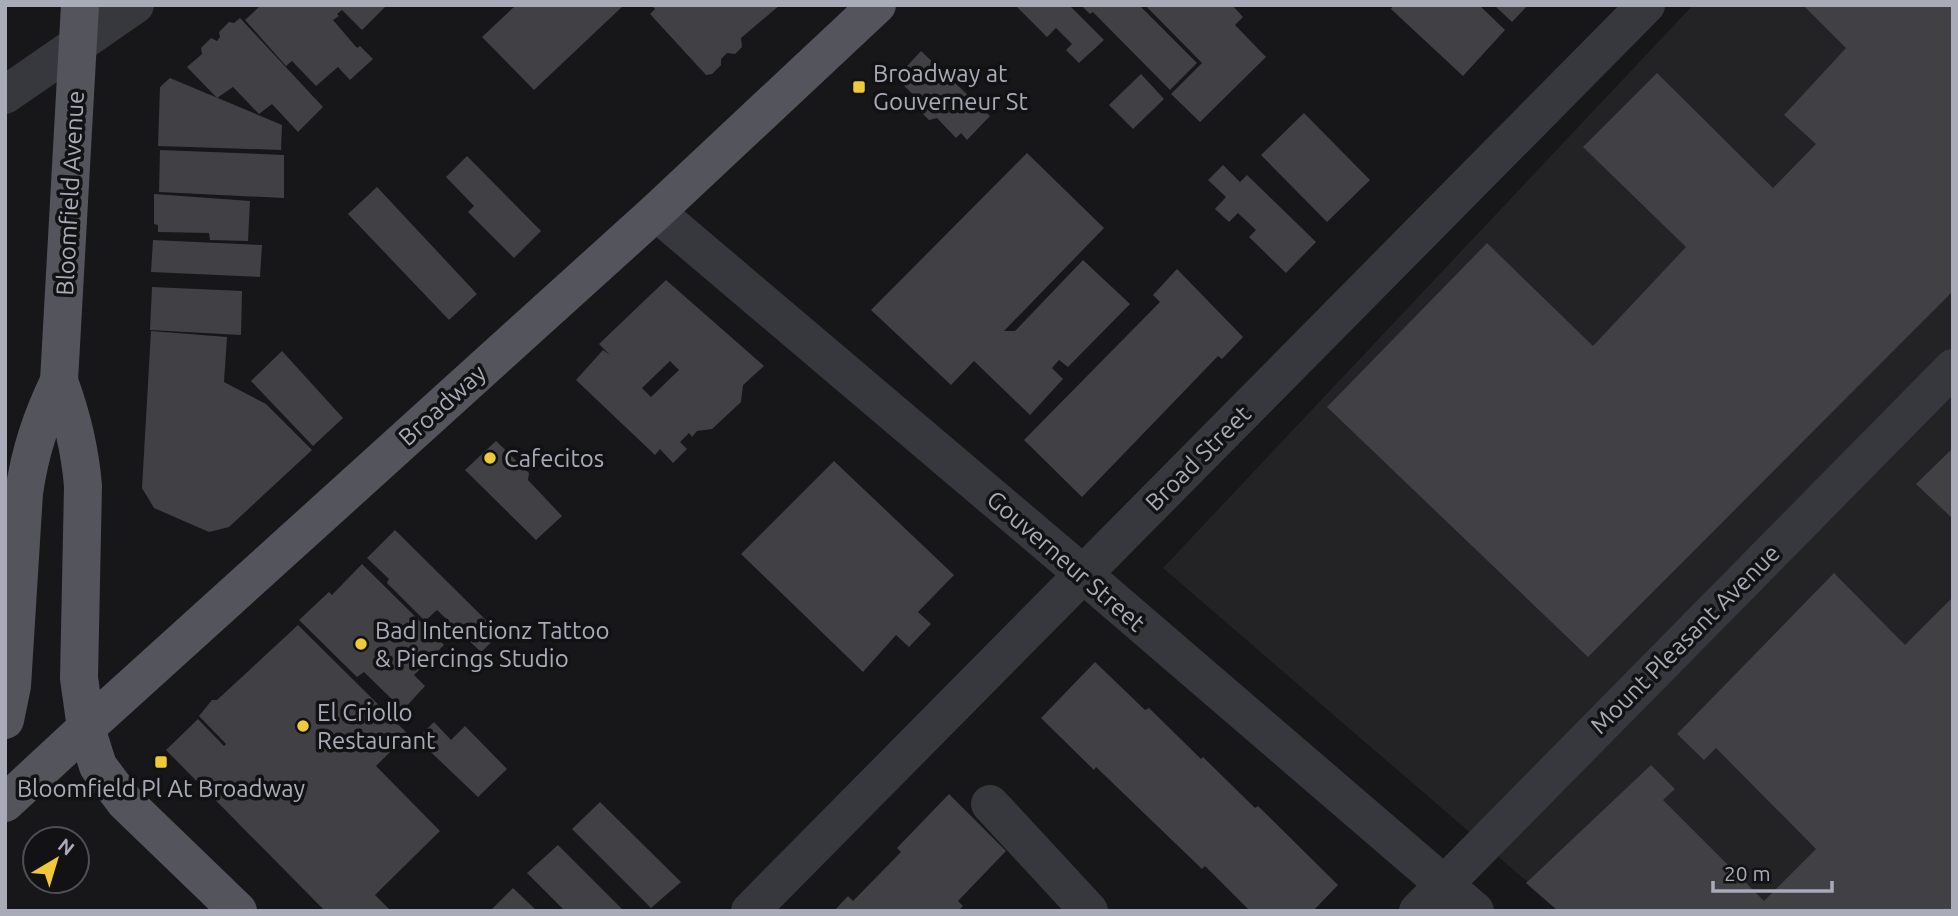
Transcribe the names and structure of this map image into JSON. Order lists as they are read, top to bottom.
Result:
{
  "streets": {
    "main road": ["Bloomfield Avenue", "Broadway"],
    "street": ["Broad Street", "Gouverneur Street", "Mount Pleasant Avenue"]
  },
  "crossings": [
    ["Bloomfield Avenue", "Broadway"],
    ["Broadway", "Gouverneur Street"],
    ["Broad Street", "Gouverneur Street"],
    ["Gouverneur Street", "Mount Pleasant Avenue"]
  ],
  "places": {
    "transit": ["Broadway at Gouverneur St", "Bloomfield Pl At Broadway"],
    "other": ["Cafecitos", "Bad Intentionz Tattoo & Piercings Studio", "El Criollo Restaurant"]
  },
  "scale_bar": "20 m",
  "north": "top right"
}
